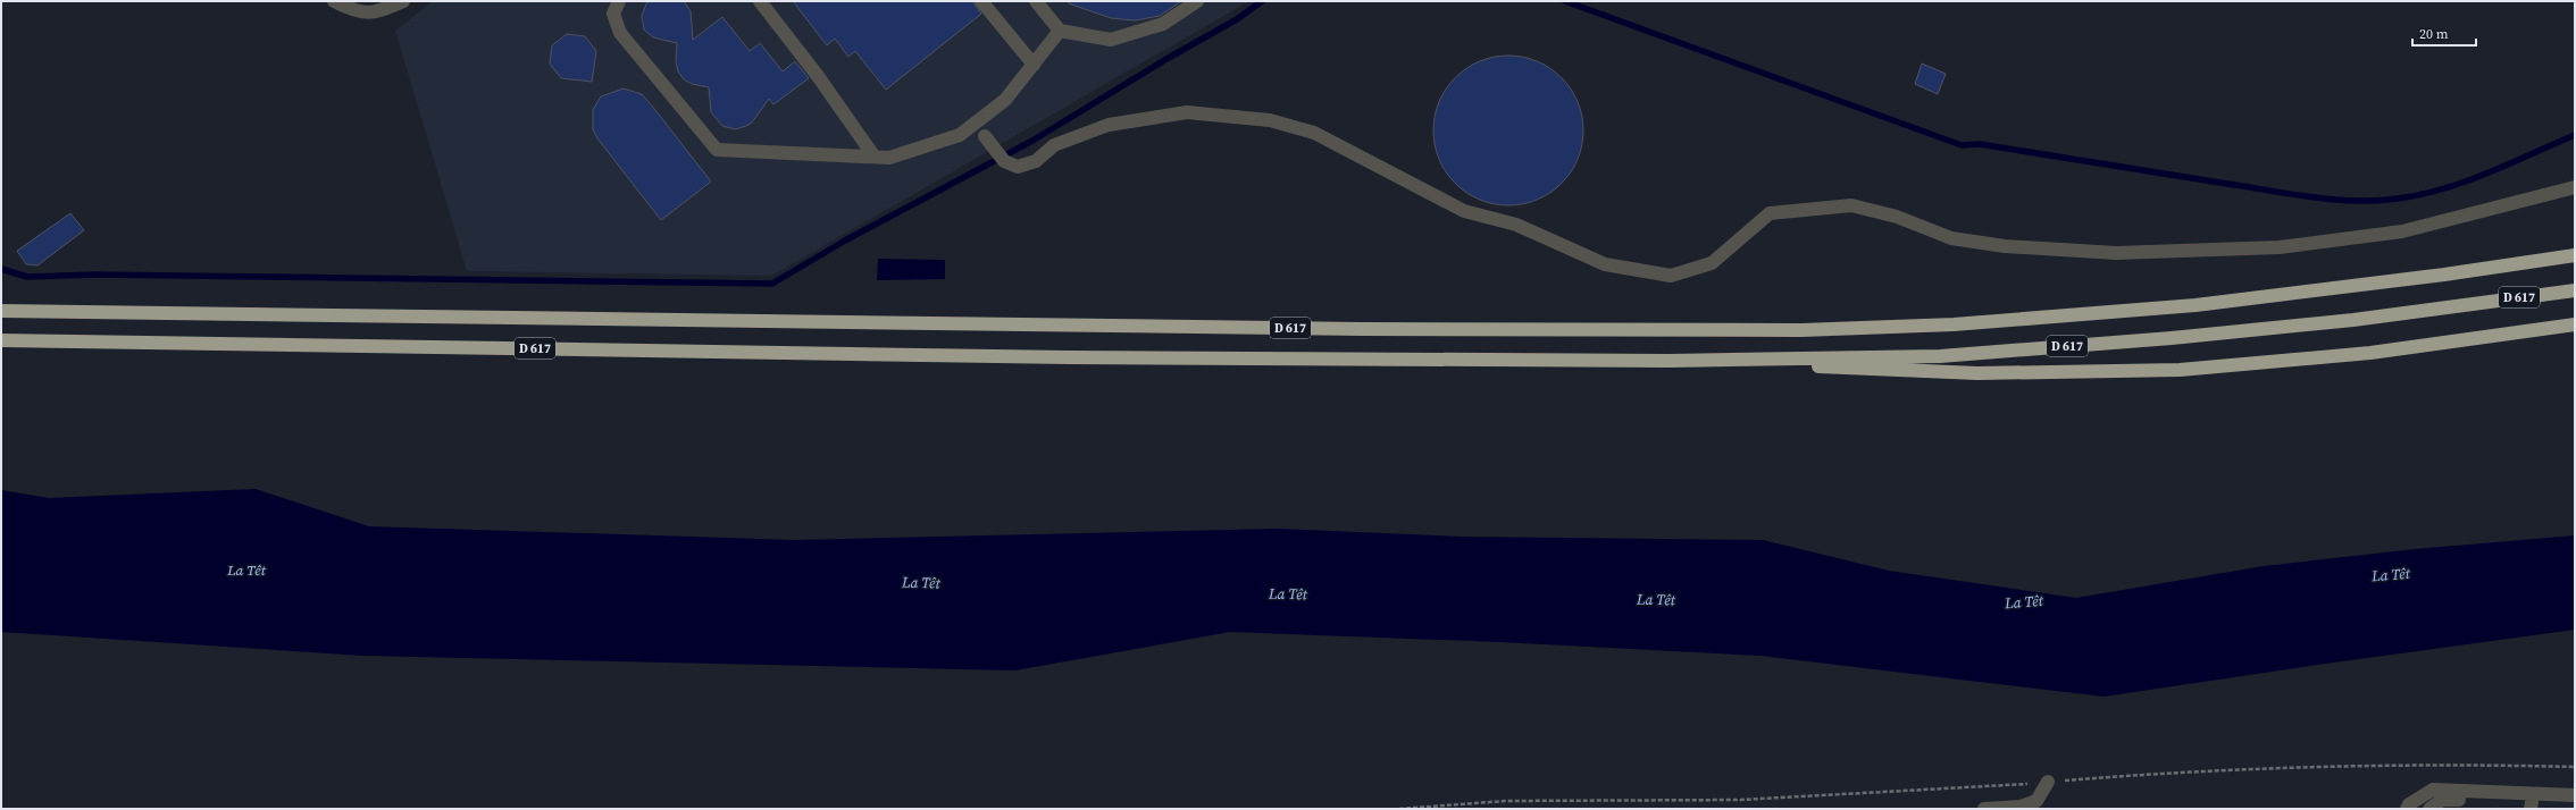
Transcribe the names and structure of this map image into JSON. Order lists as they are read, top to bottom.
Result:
{
  "streets": {
    "highway": ["D 617"]
  },
  "water": ["La Têt"],
  "scale_bar": "20 m"
}
